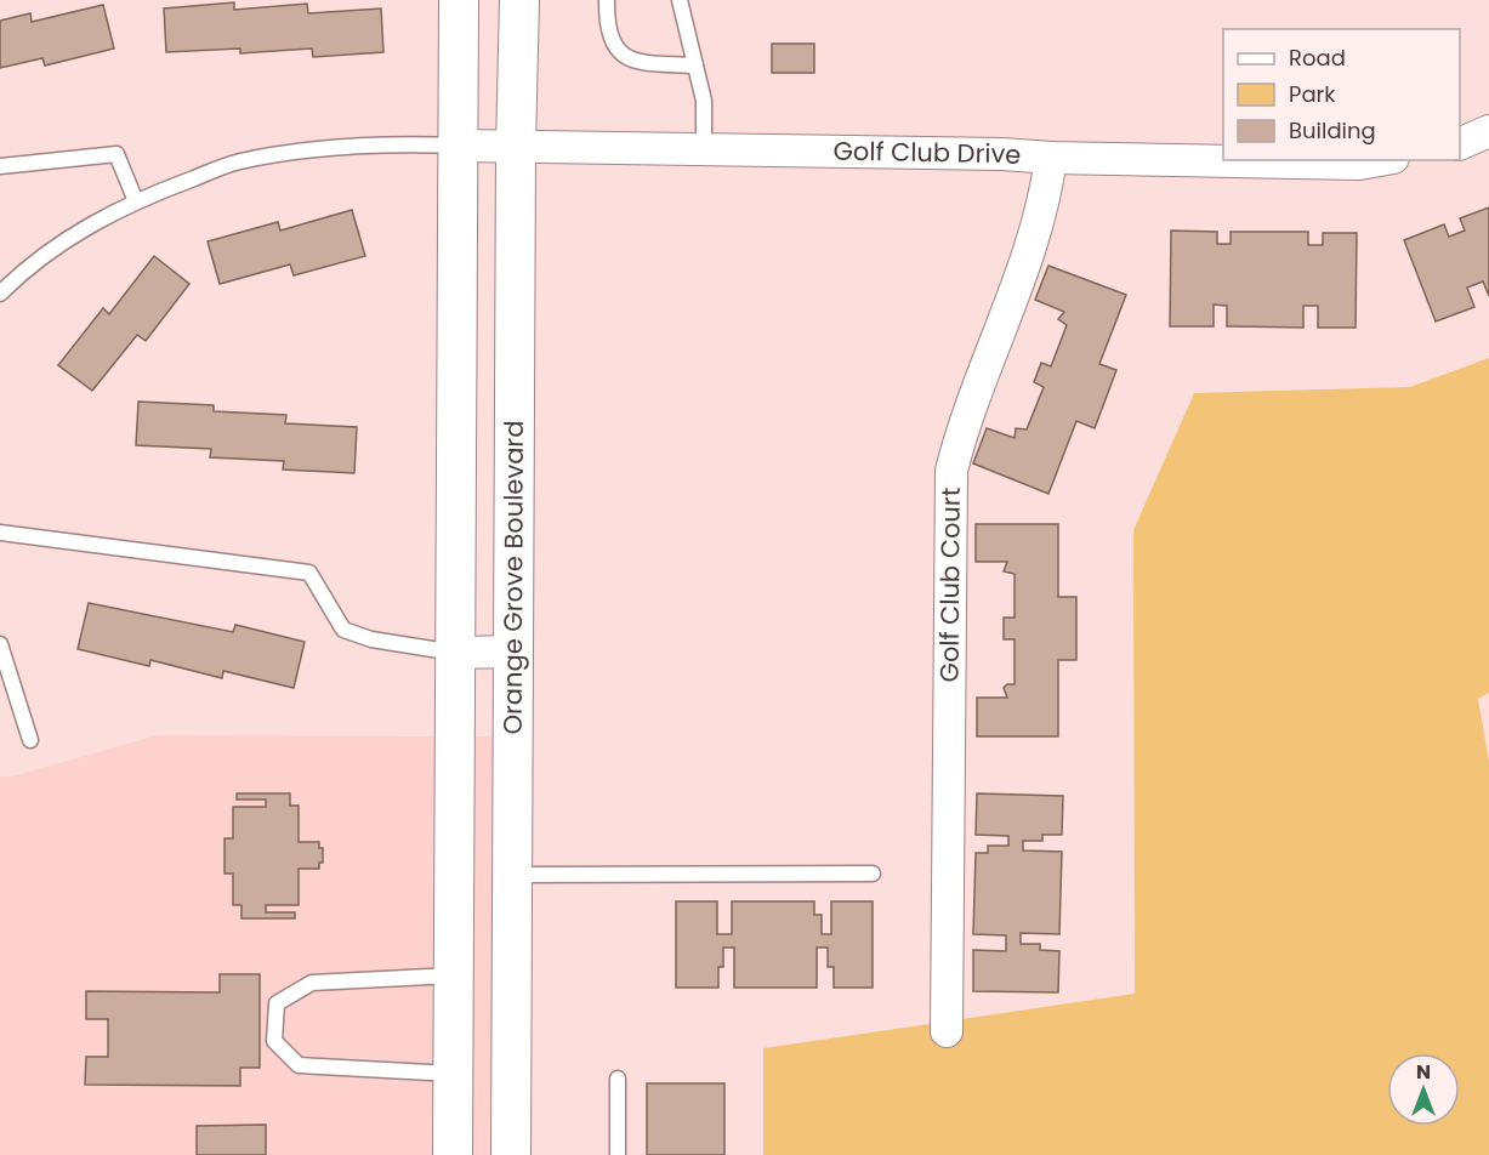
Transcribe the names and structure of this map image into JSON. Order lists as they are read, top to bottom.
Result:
{
  "streets": {
    "street": ["Golf Club Drive", "Orange Grove Boulevard", "Golf Club Court"]
  },
  "crossings": [
    ["Golf Club Drive", "Orange Grove Boulevard"],
    ["Golf Club Drive", "Golf Club Court"]
  ],
  "legend": ["Road", "Park", "Building"],
  "north": "top"
}
